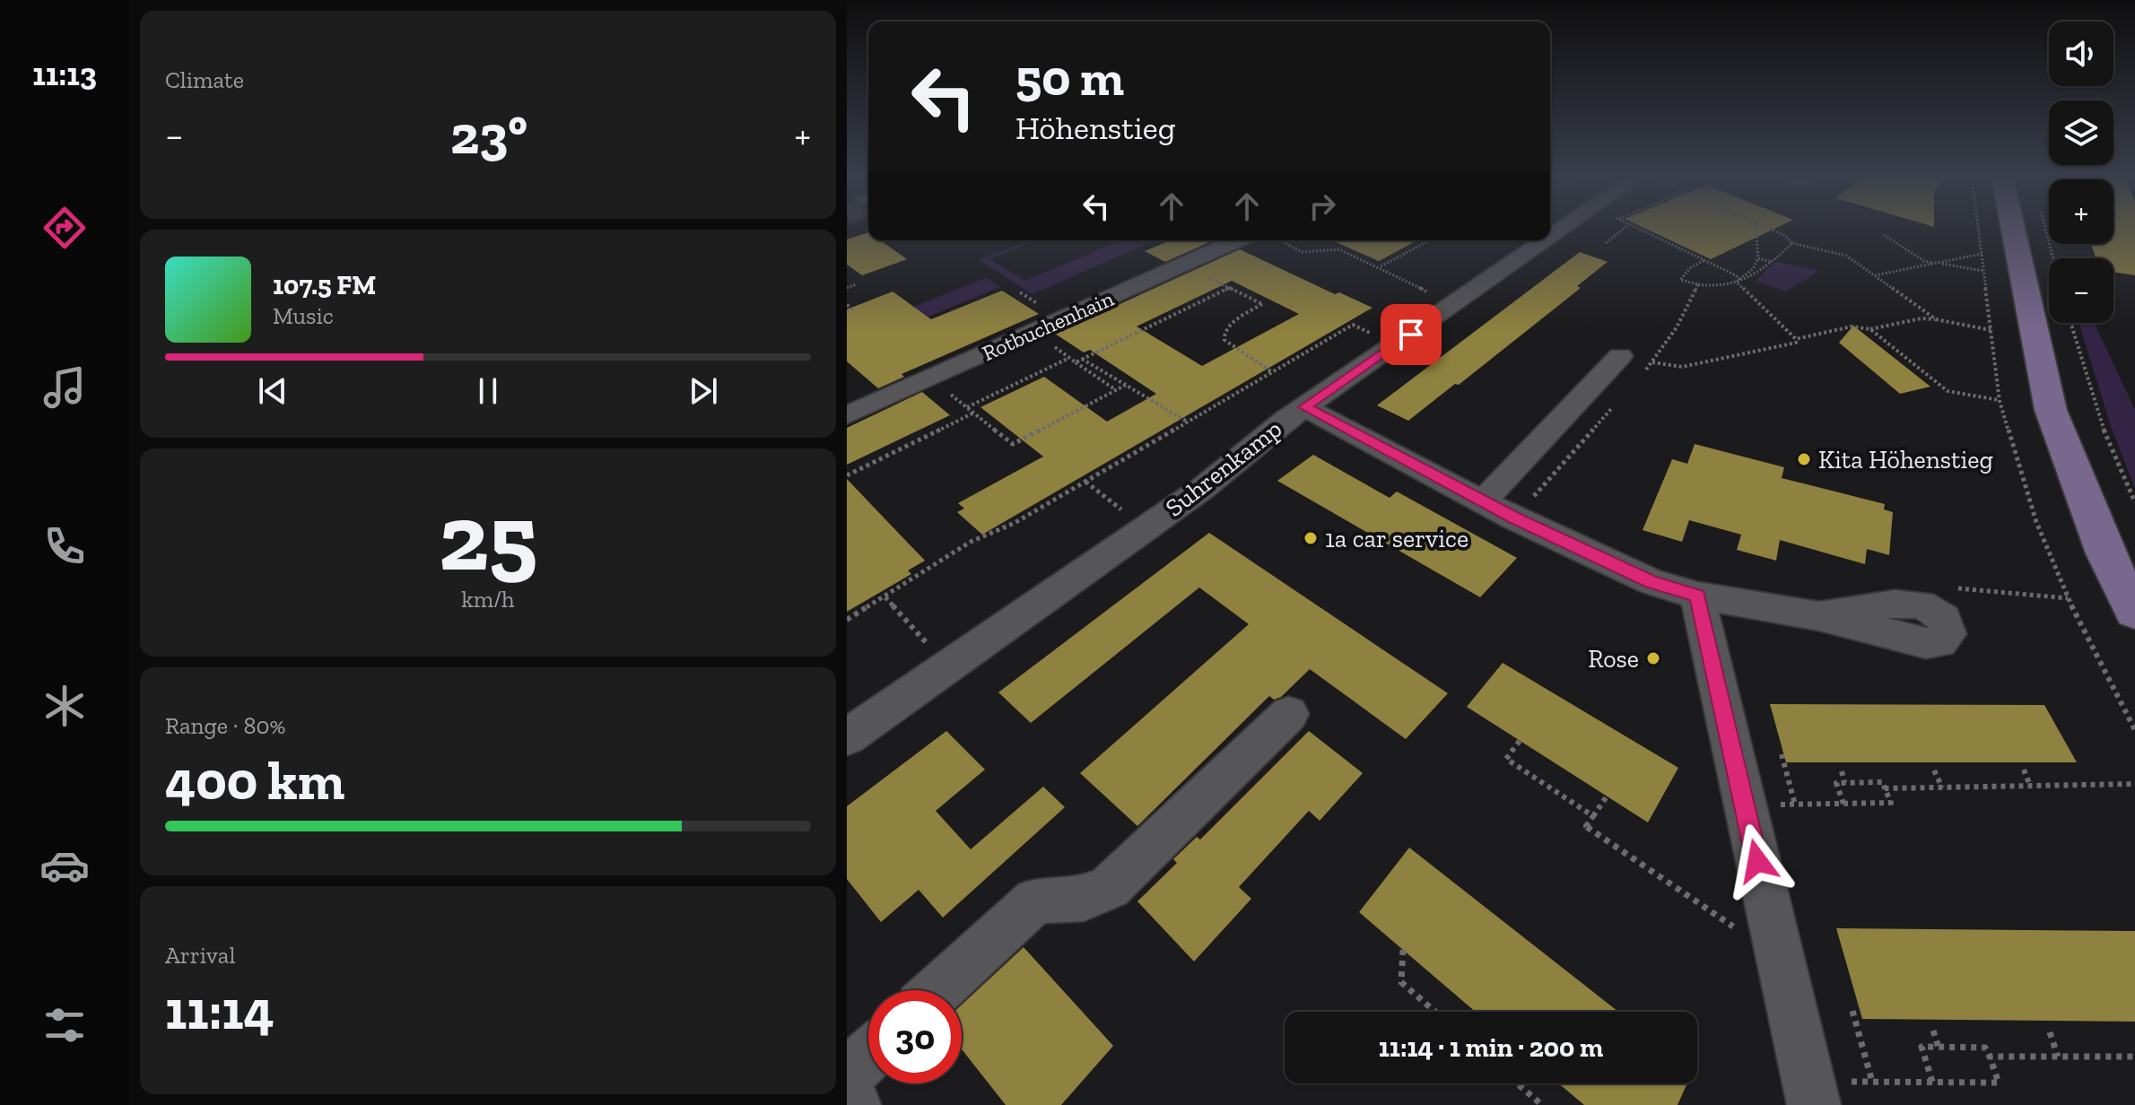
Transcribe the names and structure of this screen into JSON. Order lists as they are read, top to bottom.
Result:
{
  "streets": {
    "street": ["Rotbuchenhain", "Suhrenkamp"]
  },
  "places": ["Kita Höhenstieg", "1a car service", "Rose"],
  "page": {
    "tabs": "11:13",
    "tile": [
      "Climate",
      ["25", "km/h"],
      ["Range · 80%", "400 km"],
      ["Arrival", "11:14"]
    ],
    "map_buttons": ["+", "−"],
    "turn": ["50 m", "Höhenstieg"],
    "heat": ["−", "23°", "+"],
    "song": ["107.5 FM", "Music"],
    "limit": "30",
    "trip": "11:14 · 1 min · 200 m"
  }
}
